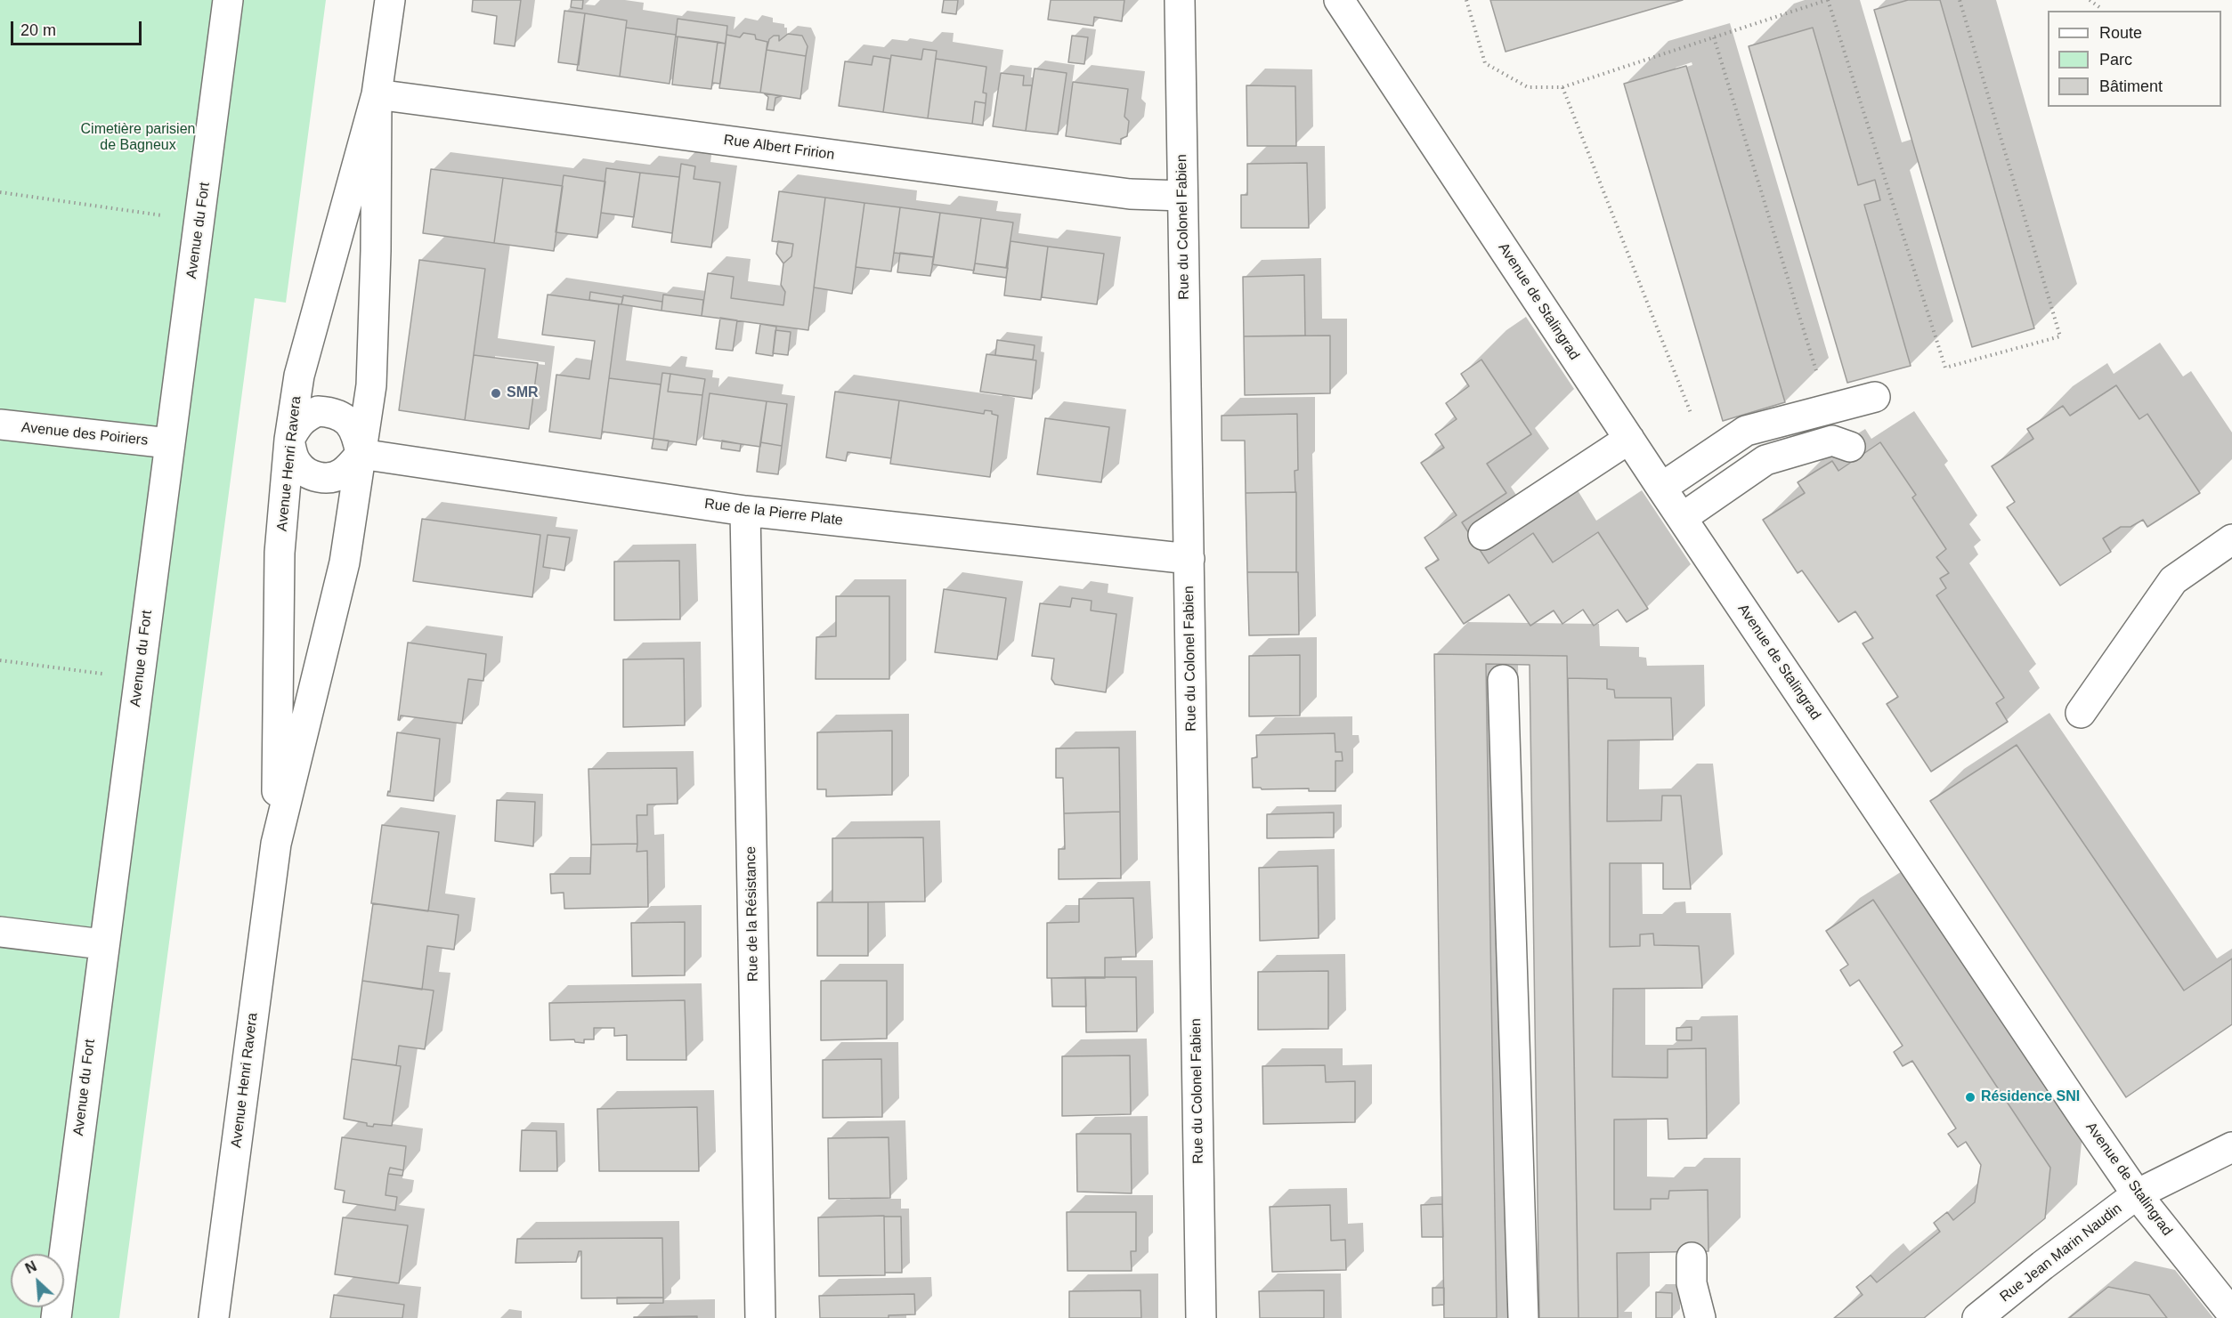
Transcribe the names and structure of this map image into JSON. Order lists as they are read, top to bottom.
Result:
{
  "streets": {
    "street": [
      "Rue Albert Fririon",
      "Rue du Colonel Fabien",
      "Avenue du Fort",
      "Avenue de Stalingrad",
      "Avenue des Poiriers",
      "Avenue Henri Ravera",
      "Rue de la Pierre Plate",
      "Rue de la Résistance",
      "Rue Jean Marin Naudin"
    ]
  },
  "crossings": [
    ["Rue Albert Fririon", "Rue du Colonel Fabien"],
    ["Rue Albert Fririon", "Avenue Henri Ravera"],
    ["Rue du Colonel Fabien", "Rue de la Pierre Plate"],
    ["Avenue du Fort", "Avenue des Poiriers"],
    ["Avenue de Stalingrad", "Rue Jean Marin Naudin"],
    ["Avenue Henri Ravera", "Rue de la Pierre Plate"],
    ["Rue de la Pierre Plate", "Rue de la Résistance"]
  ],
  "parks": ["Cimetière parisien de Bagneux"],
  "places": ["SMR", "Résidence SNI"],
  "legend": ["Route", "Parc", "Bâtiment"],
  "scale_bar": "20 m",
  "north": "top left"
}
